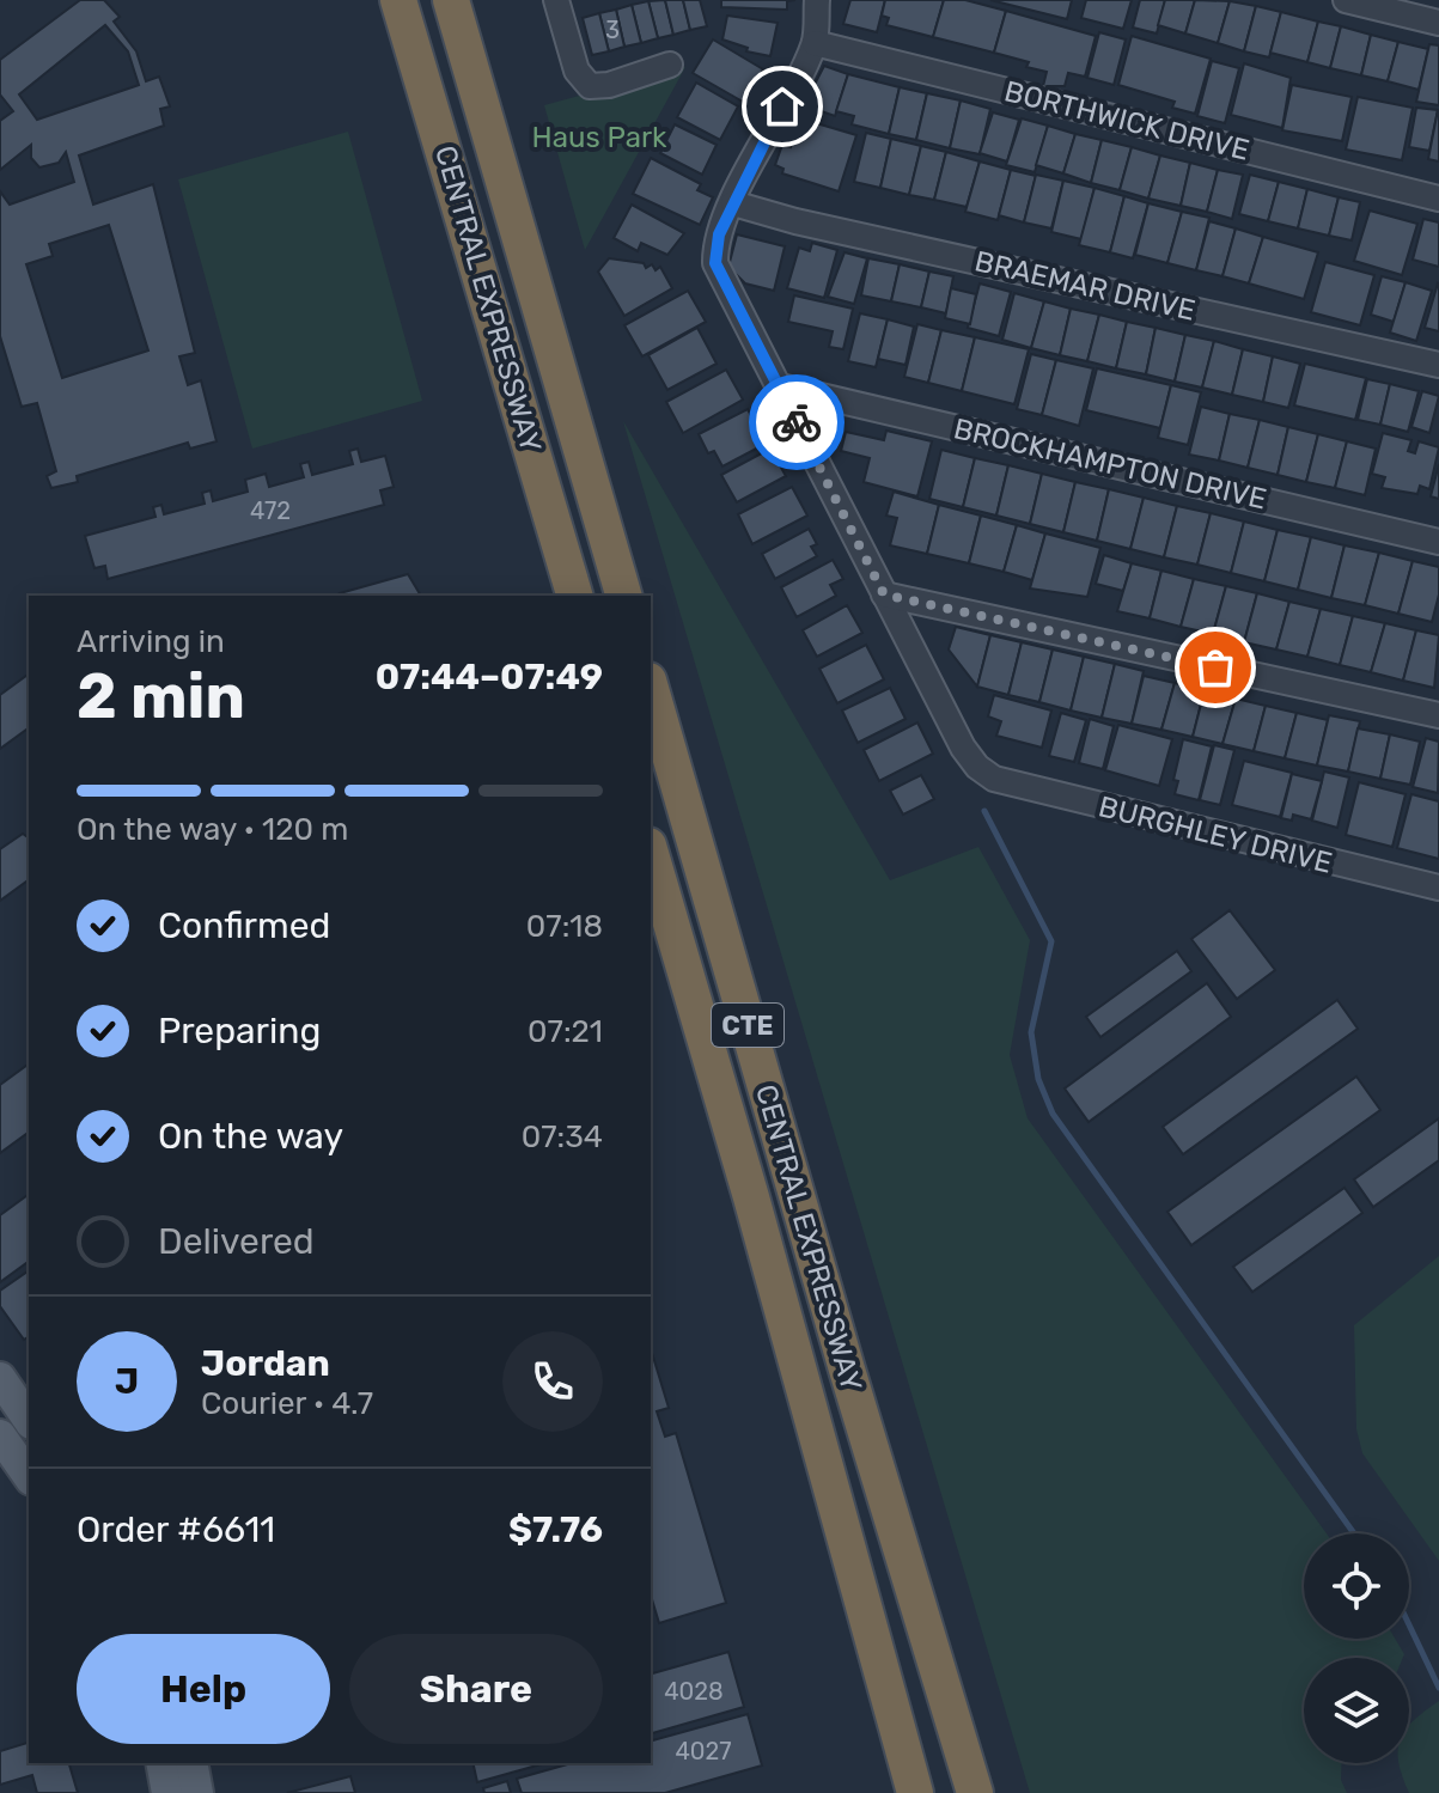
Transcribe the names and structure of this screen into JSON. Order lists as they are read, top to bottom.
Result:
{
  "streets": {
    "highway": ["CENTRAL EXPRESSWAY", "CTE"],
    "street": [
      "BORTHWICK DRIVE",
      "BRAEMAR DRIVE",
      "BROCKHAMPTON DRIVE",
      "BURGHLEY DRIVE"
    ]
  },
  "parks": ["Haus Park"],
  "house_numbers": [
    "3",
    "472",
    "4028",
    "4027"
  ],
  "page": {
    "heading": ["2 min", "Arriving in", "07:44–07:49"],
    "panel": [
      "Jordan",
      "Courier · 4.7",
      "Order #6611",
      "$7.76"
    ],
    "bar": "On the way · 120 m",
    "list": [
      ["Confirmed", "07:18"],
      ["Preparing", "07:21"],
      ["On the way", "07:34"],
      "Delivered"
    ],
    "round": "J",
    "buttons": ["Help", "Share"]
  }
}
